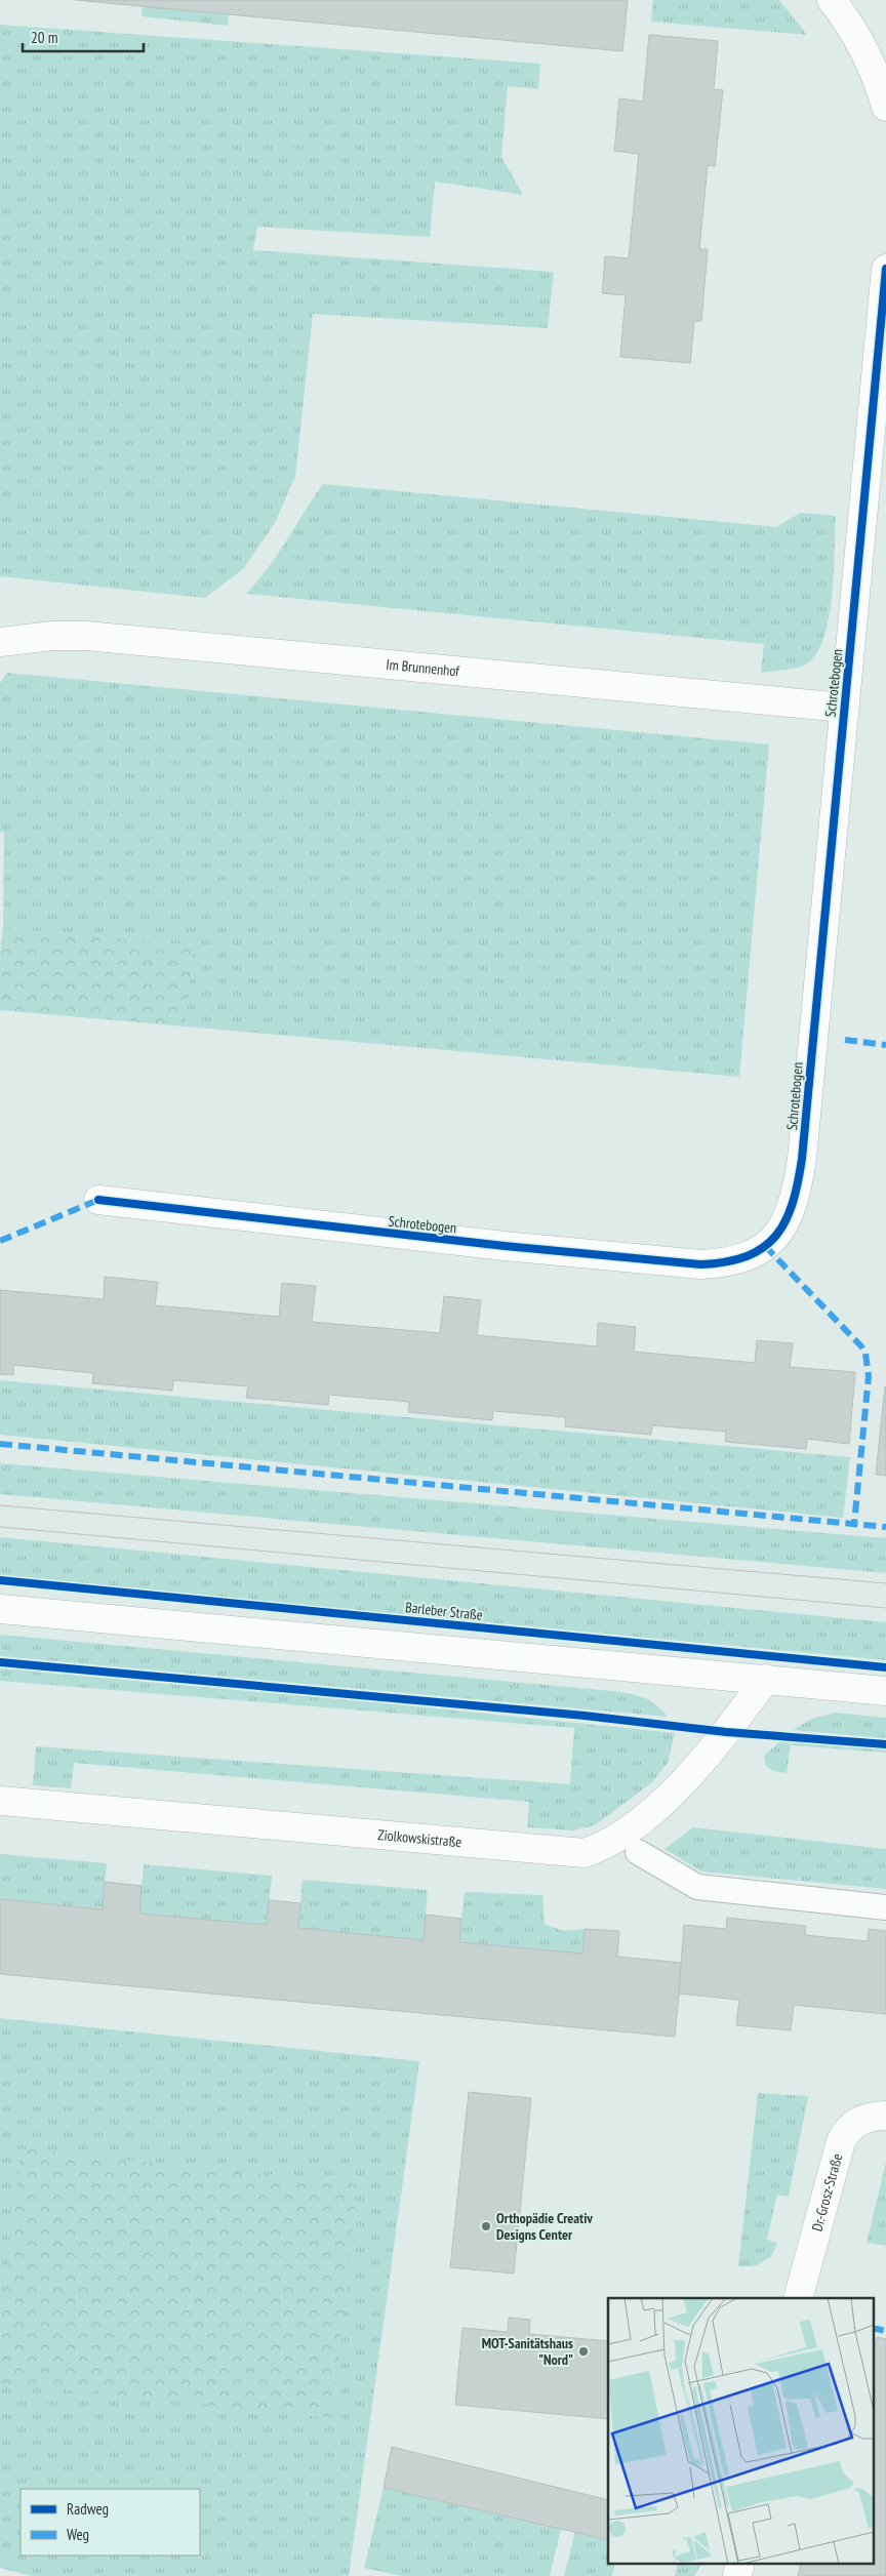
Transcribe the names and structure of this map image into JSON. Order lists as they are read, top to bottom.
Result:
{
  "streets": {
    "street": [
      "Im Brunnenhof",
      "Schrotebogen",
      "Ziolkowskistraße",
      "Dr.-Grosz-Straße"
    ],
    "cycle path": ["Barleber Straße"]
  },
  "crossings": [
    ["Im Brunnenhof", "Schrotebogen"]
  ],
  "places": ["Orthopädie Creativ Designs Center", "MOT-Sanitätshaus \"Nord\""],
  "legend": ["Radweg", "Weg"],
  "scale_bar": "20 m"
}
